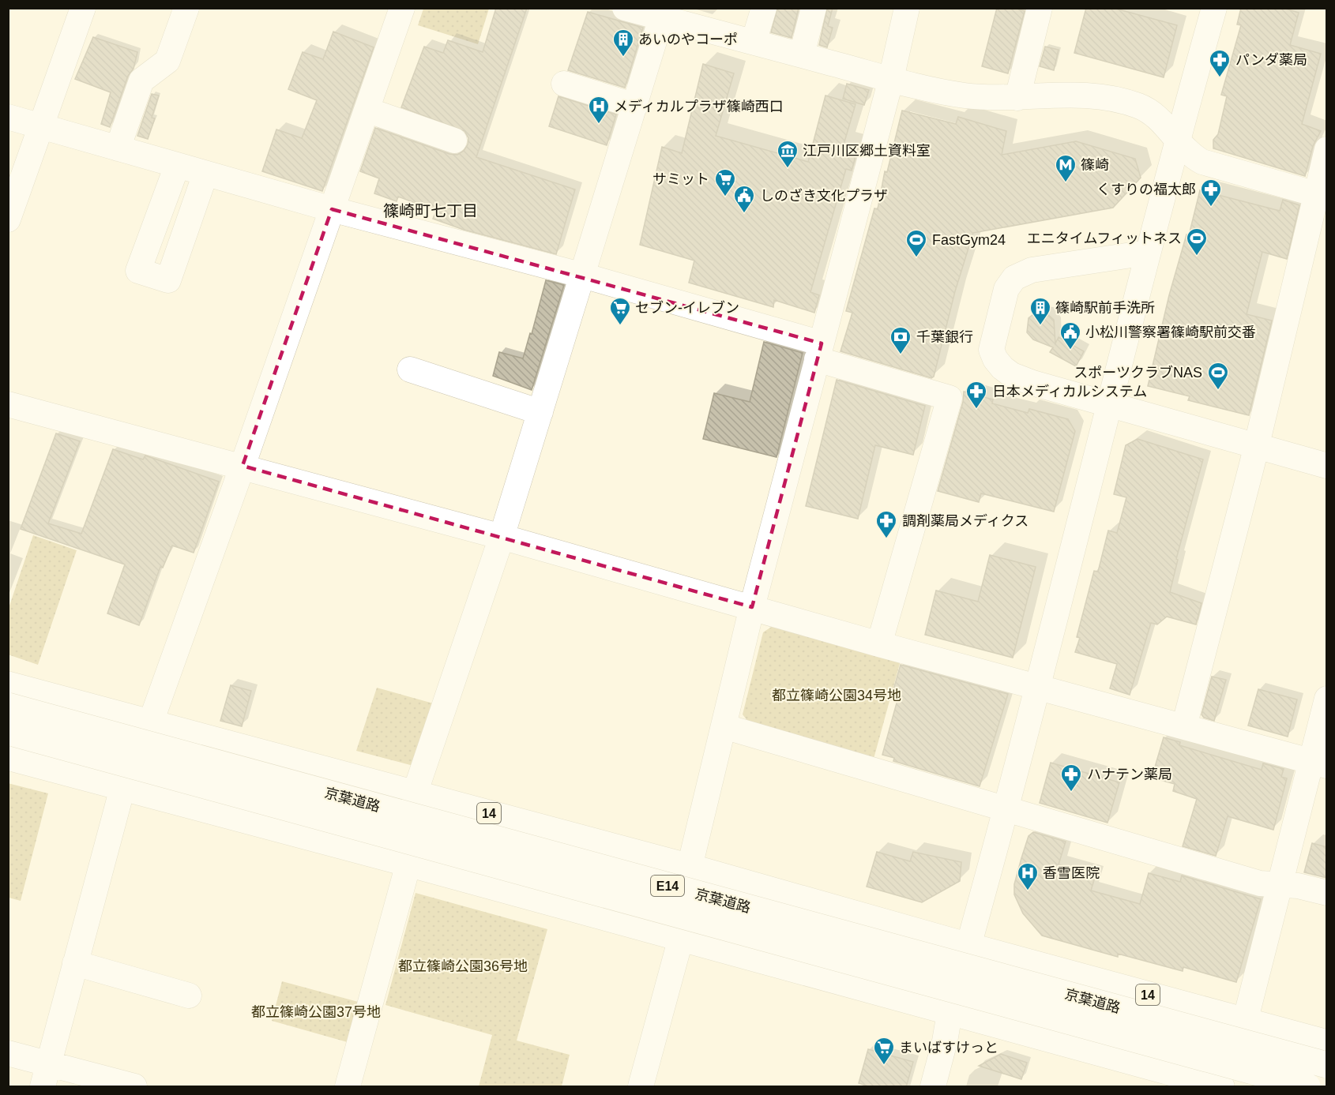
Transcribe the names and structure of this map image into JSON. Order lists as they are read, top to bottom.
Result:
{
  "streets": {
    "highway": ["京葉道路", "14", "E14"]
  },
  "districts": ["篠崎町七丁目"],
  "parks": ["都立篠崎公園34号地", "都立篠崎公園36号地", "都立篠崎公園37号地"],
  "places": {
    "building": ["あいのやコーポ", "篠崎駅前手洗所"],
    "pharmacy": [
      "パンダ薬局",
      "くすりの福太郎",
      "日本メディカルシステム",
      "調剤薬局メディクス",
      "ハナテン薬局"
    ],
    "hospital": ["メディカルプラザ篠崎西口", "香雪医院"],
    "museum": ["江戸川区郷土資料室"],
    "metro station": ["篠崎"],
    "supermarket": ["サミット", "セブン-イレブン", "まいばすけっと"],
    "public building": ["しのざき文化プラザ", "小松川警察署篠崎駅前交番"],
    "sports": ["エニタイムフィットネス", "FastGym24", "スポーツクラブNAS"],
    "bank": ["千葉銀行"]
  }
}
